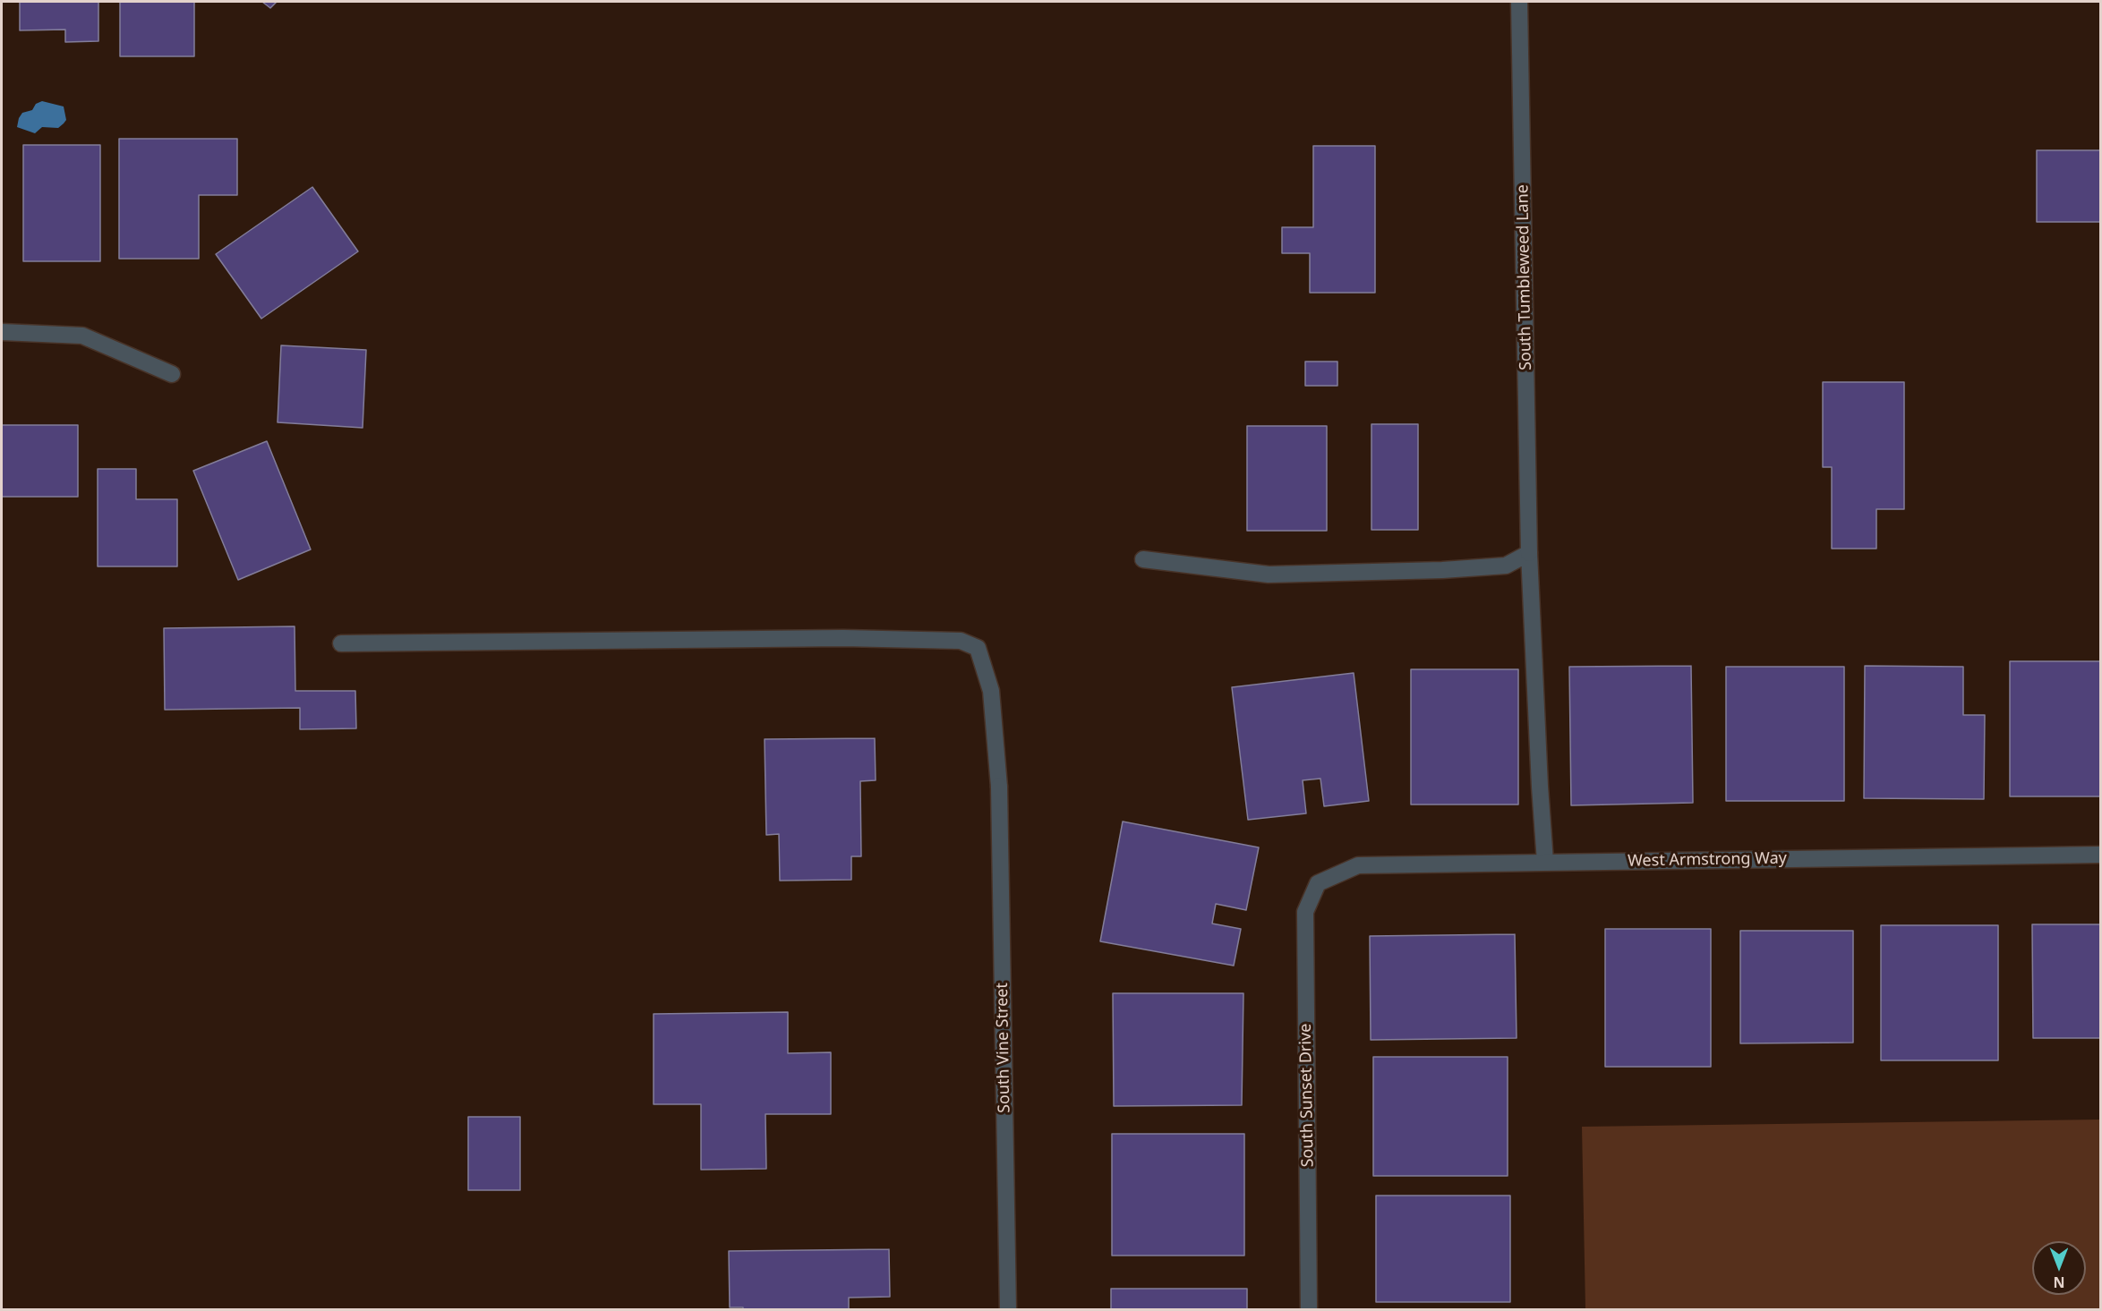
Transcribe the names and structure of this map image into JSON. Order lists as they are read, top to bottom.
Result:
{
  "streets": {
    "street": [
      "South Tumbleweed Lane",
      "West Armstrong Way",
      "South Vine Street",
      "South Sunset Drive"
    ]
  },
  "crossings": [
    ["South Tumbleweed Lane", "West Armstrong Way"],
    ["West Armstrong Way", "South Sunset Drive"]
  ],
  "north": "bottom"
}
